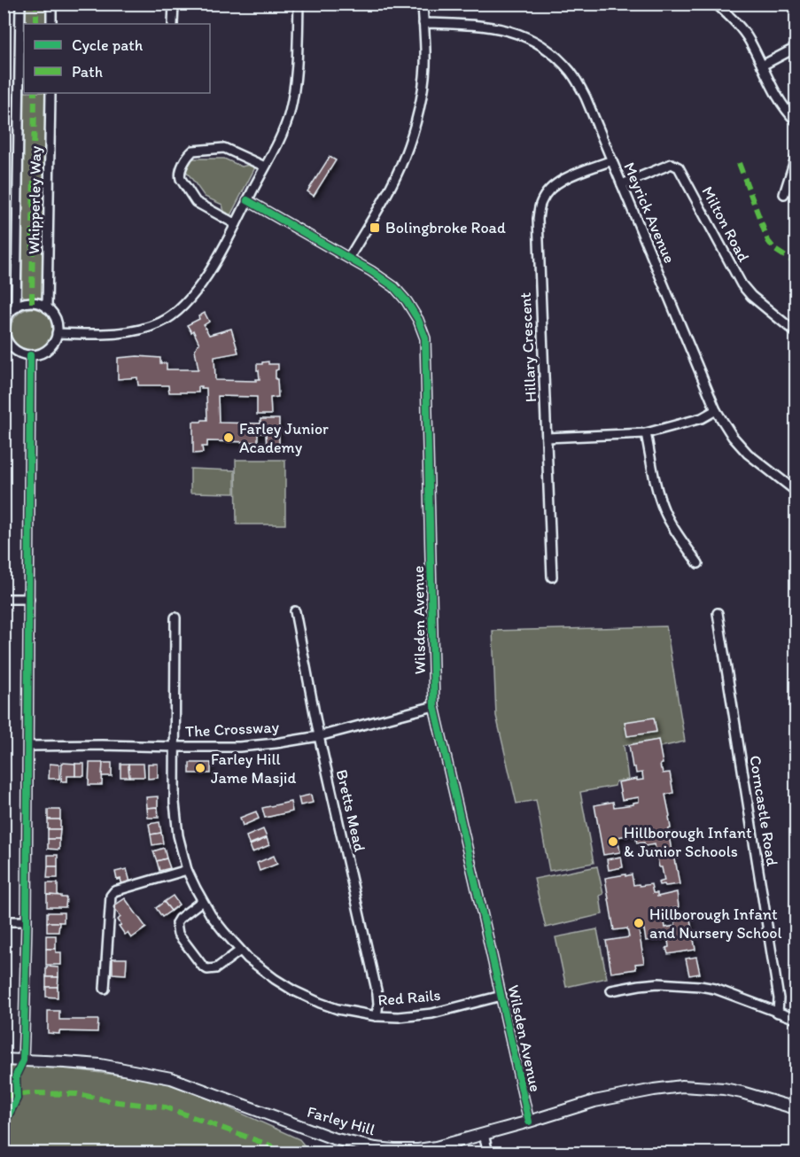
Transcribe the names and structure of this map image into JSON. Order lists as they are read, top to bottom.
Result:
{
  "streets": {
    "main road": ["Farley Hill"],
    "street": [
      "Whipperley Way",
      "Meyrick Avenue",
      "Milton Road",
      "Hillary Crescent",
      "Wilsden Avenue",
      "The Crossway",
      "Bretts Mead",
      "Corncastle Road",
      "Red Rails"
    ]
  },
  "crossings": [
    ["Meyrick Avenue", "Milton Road"],
    ["Meyrick Avenue", "Hillary Crescent"],
    ["Wilsden Avenue", "The Crossway"],
    ["Wilsden Avenue", "Red Rails"],
    ["Wilsden Avenue", "Farley Hill"],
    ["The Crossway", "Bretts Mead"],
    ["The Crossway", "Red Rails"],
    ["Bretts Mead", "Red Rails"]
  ],
  "places": {
    "transit": ["Bolingbroke Road"],
    "other": [
      "Farley Junior Academy",
      "Farley Hill Jame Masjid",
      "Hillborough Infant & Junior Schools",
      "Hillborough Infant and Nursery School"
    ]
  },
  "legend": ["Cycle path", "Path"]
}
